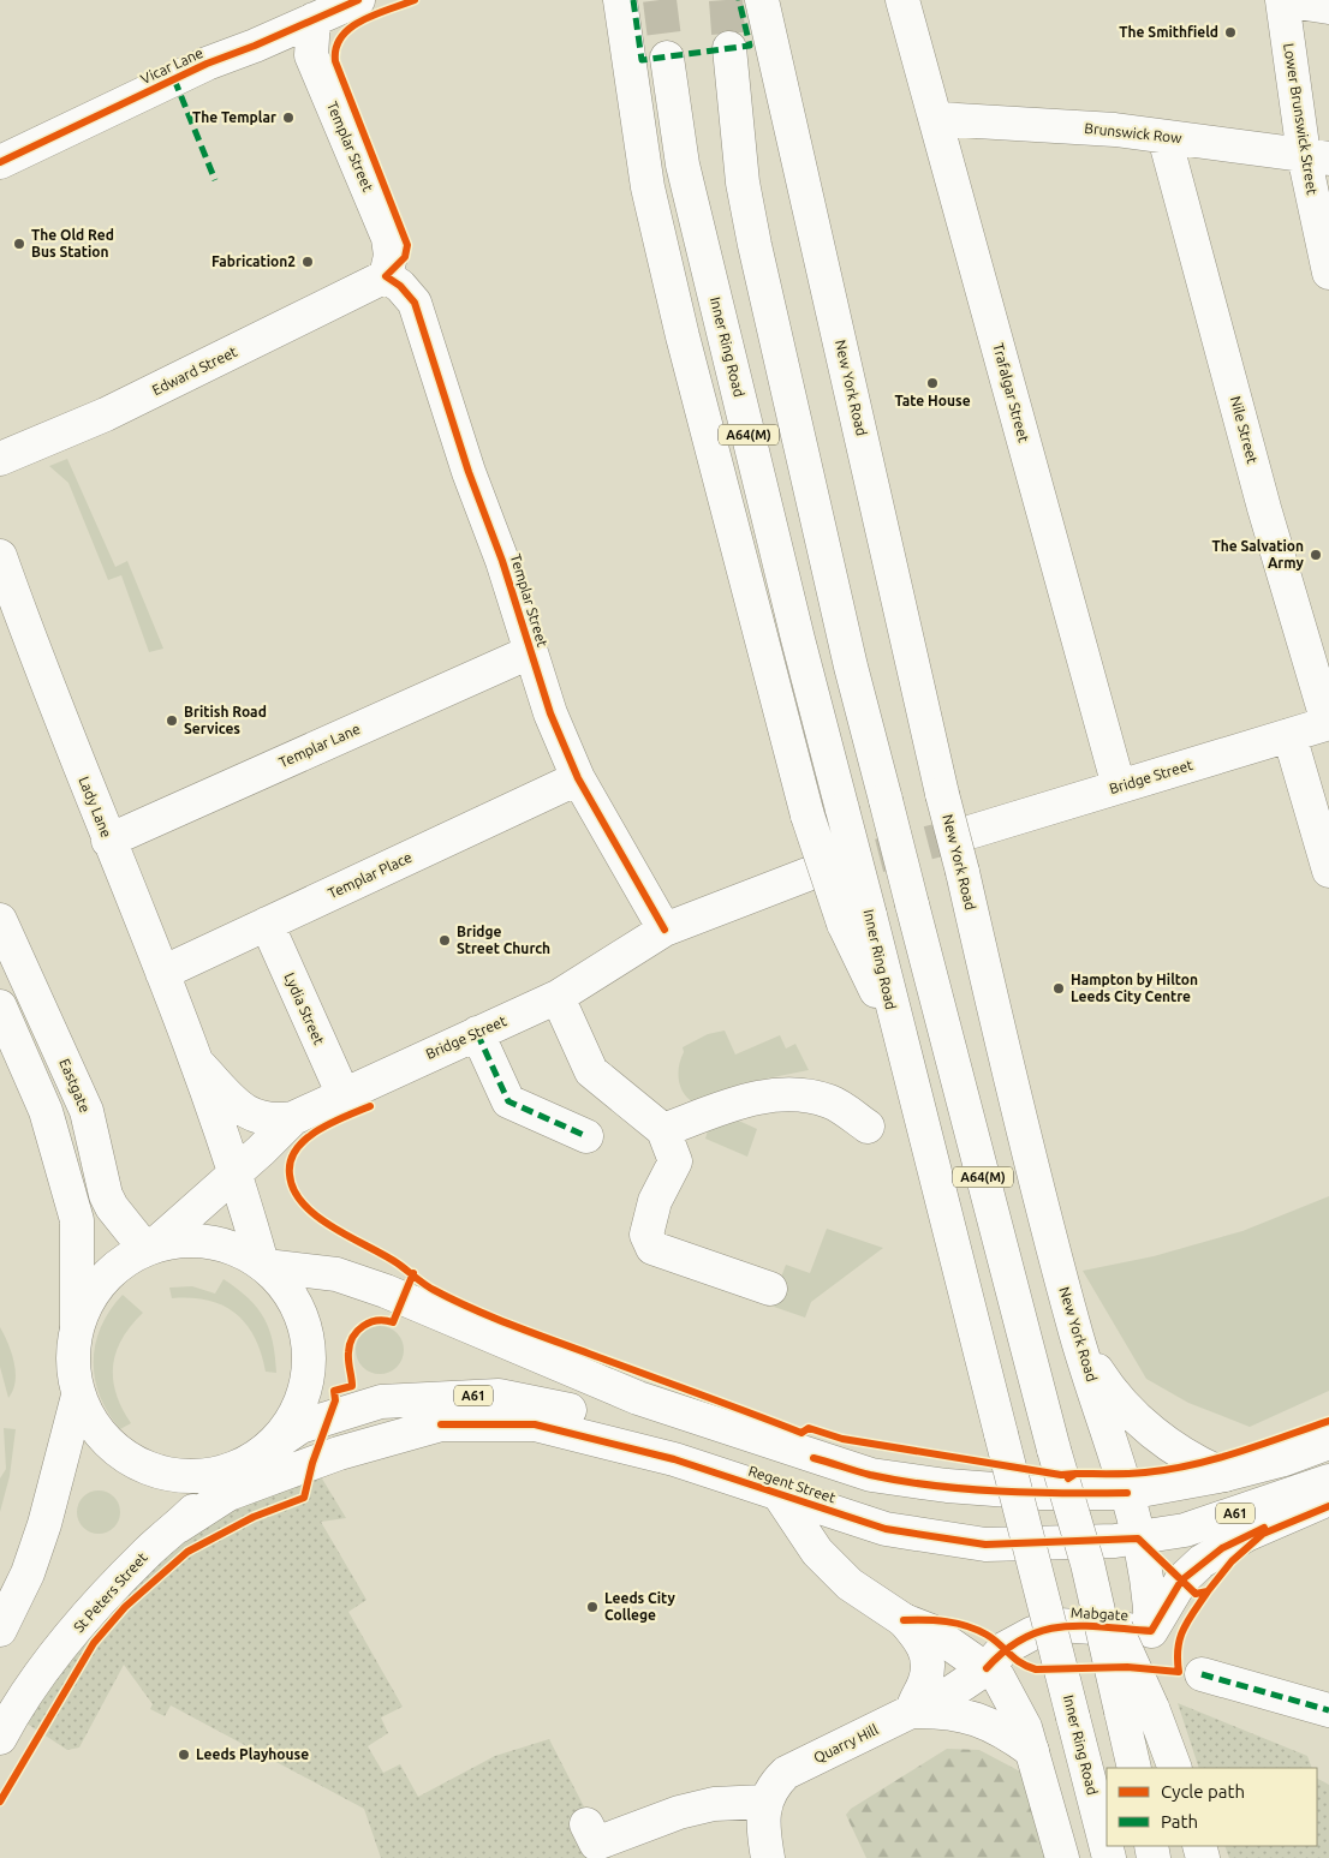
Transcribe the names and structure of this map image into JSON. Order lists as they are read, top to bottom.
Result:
{
  "streets": {
    "main road": [
      "Vicar Lane",
      "Lower Brunswick Street",
      "Brunswick Row",
      "Templar Street",
      "Inner Ring Road",
      "Edward Street",
      "New York Road",
      "Trafalgar Street",
      "Nile Street",
      "A64(M)",
      "Templar Lane",
      "Bridge Street",
      "Lady Lane",
      "Templar Place",
      "Lydia Street",
      "Eastgate",
      "A61",
      "Regent Street",
      "St Peters Street",
      "Mabgate",
      "Quarry Hill"
    ]
  },
  "crossings": [
    ["Vicar Lane", "Templar Street"],
    ["Lower Brunswick Street", "Brunswick Row"],
    ["Brunswick Row", "Trafalgar Street"],
    ["Brunswick Row", "Nile Street"],
    ["Templar Street", "Edward Street"],
    ["Templar Street", "Templar Lane"],
    ["Templar Street", "Bridge Street"],
    ["Templar Street", "Templar Place"],
    ["Inner Ring Road", "A64(M)"],
    ["New York Road", "A61"],
    ["New York Road", "Regent Street"],
    ["New York Road", "Mabgate"],
    ["Trafalgar Street", "Bridge Street"],
    ["Nile Street", "Bridge Street"],
    ["Templar Lane", "Lady Lane"],
    ["Bridge Street", "Lady Lane"],
    ["Bridge Street", "Lydia Street"],
    ["Bridge Street", "Eastgate"],
    ["Bridge Street", "A61"],
    ["Lady Lane", "Templar Place"],
    ["Lady Lane", "A61"],
    ["Templar Place", "Lydia Street"],
    ["Eastgate", "A61"],
    ["A61", "Regent Street"],
    ["A61", "St Peters Street"],
    ["Regent Street", "St Peters Street"],
    ["Mabgate", "Quarry Hill"]
  ],
  "places": [
    "The Smithfield",
    "The Templar",
    "The Old Red Bus Station",
    "Fabrication2",
    "Tate House",
    "The Salvation Army",
    "British Road Services",
    "Bridge Street Church",
    "Hampton by Hilton Leeds City Centre",
    "Leeds City College",
    "Leeds Playhouse"
  ],
  "legend": ["Cycle path", "Path"]
}
